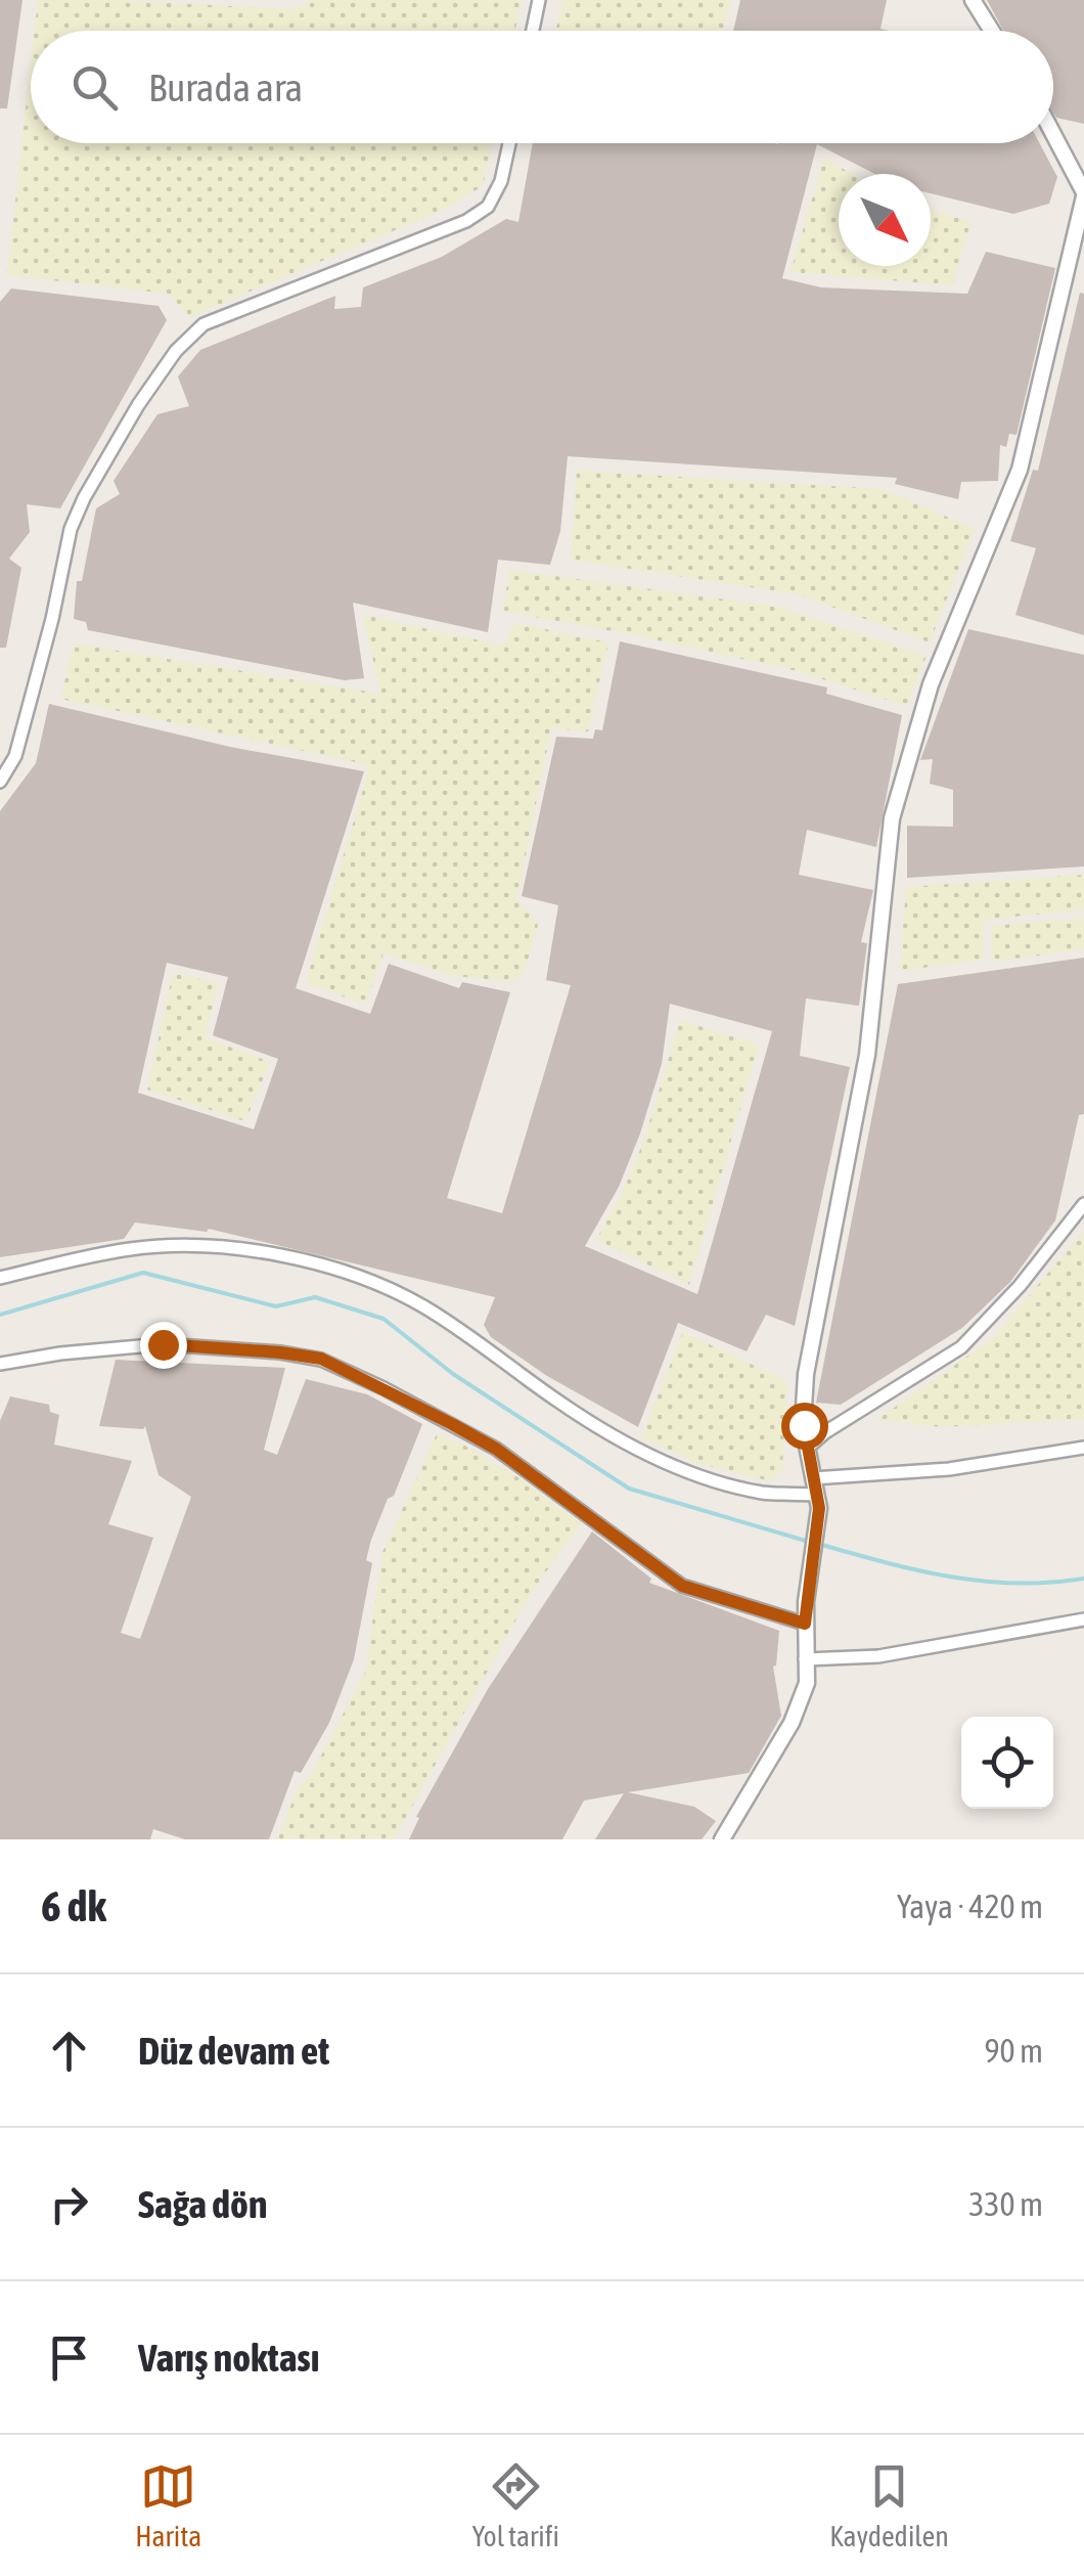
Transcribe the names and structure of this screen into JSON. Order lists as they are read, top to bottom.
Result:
{
  "north": "bottom right",
  "page": {
    "search": "Burada ara",
    "heading": ["6 dk", "Yaya · 420 m"],
    "list": [
      ["Düz devam et", "90 m"],
      ["Sağa dön", "330 m"],
      "Varış noktası"
    ],
    "nav": ["Harita", "Yol tarifi", "Kaydedilen"]
  }
}
